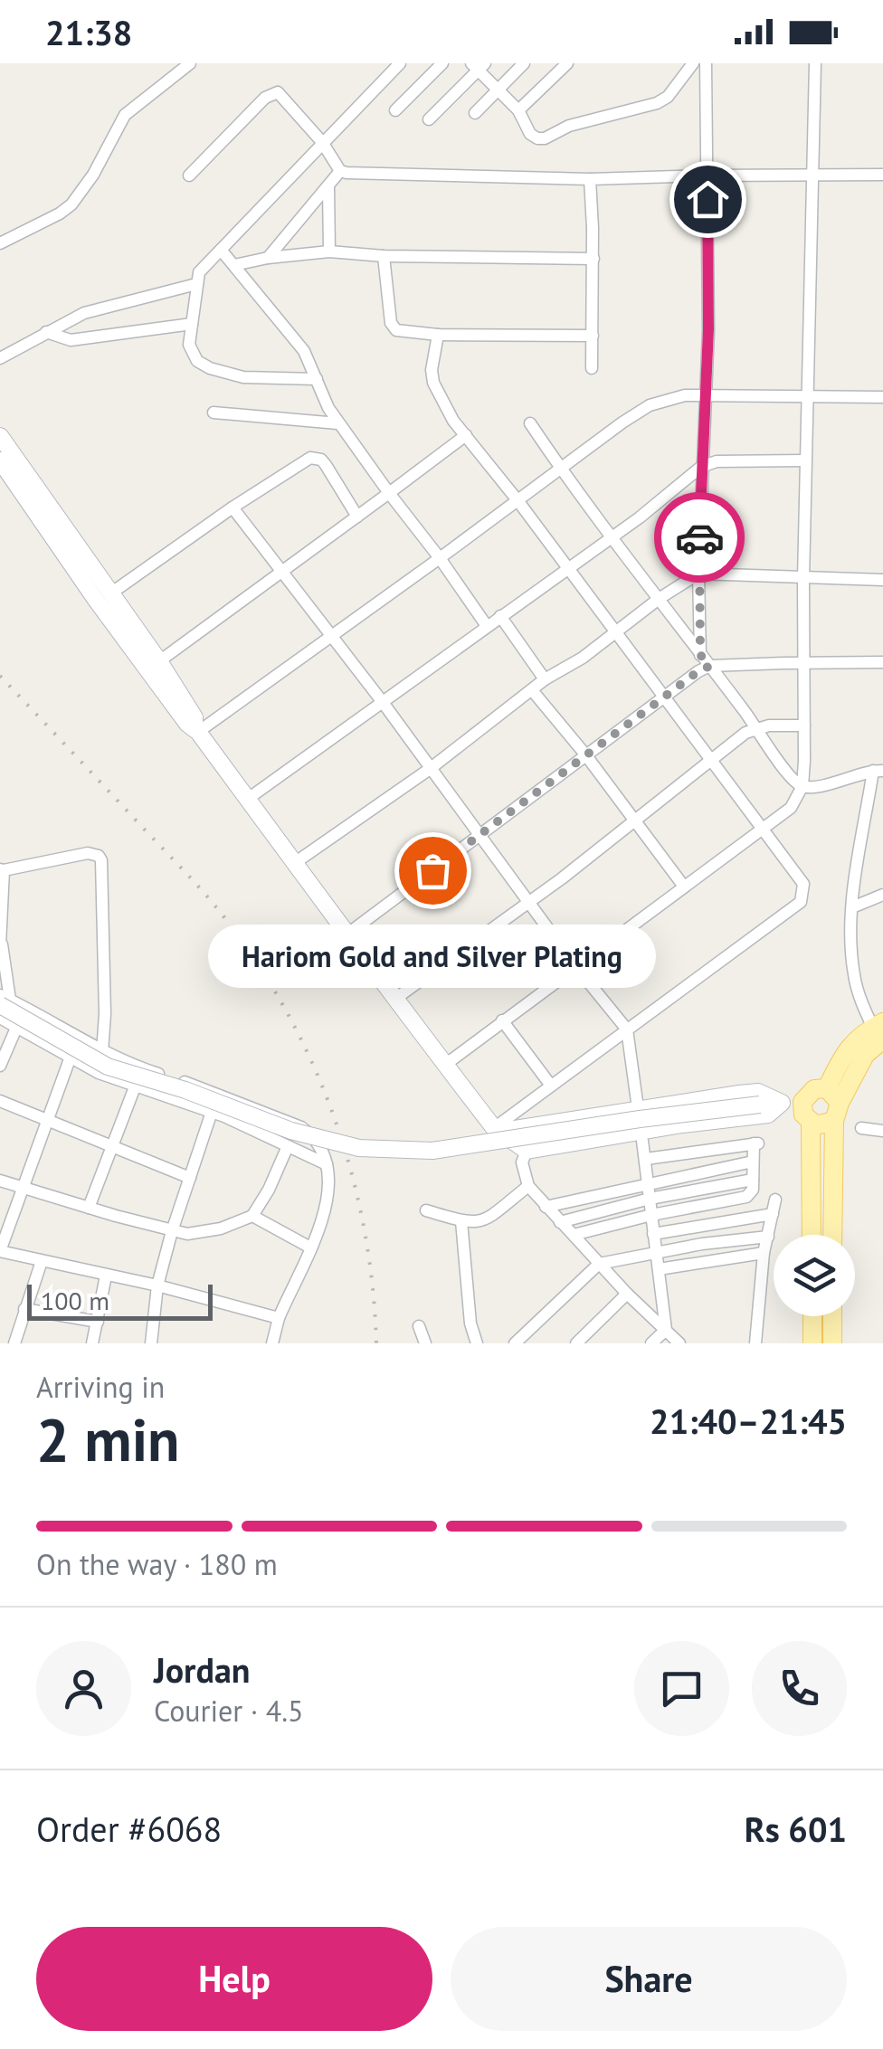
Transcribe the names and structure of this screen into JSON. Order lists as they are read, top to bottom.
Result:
{
  "places": ["Hariom Gold and Silver Plating"],
  "scale_bar": "100 m",
  "page": {
    "status": "21:38",
    "bubble": "Hariom Gold and Silver Plating",
    "scale": "100 m",
    "heading": ["2 min", "Arriving in", "21:40–21:45"],
    "panel": [
      "Jordan",
      "Courier · 4.5",
      "Order #6068",
      "Rs 601"
    ],
    "bar": "On the way · 180 m",
    "buttons": ["Help", "Share"]
  }
}
